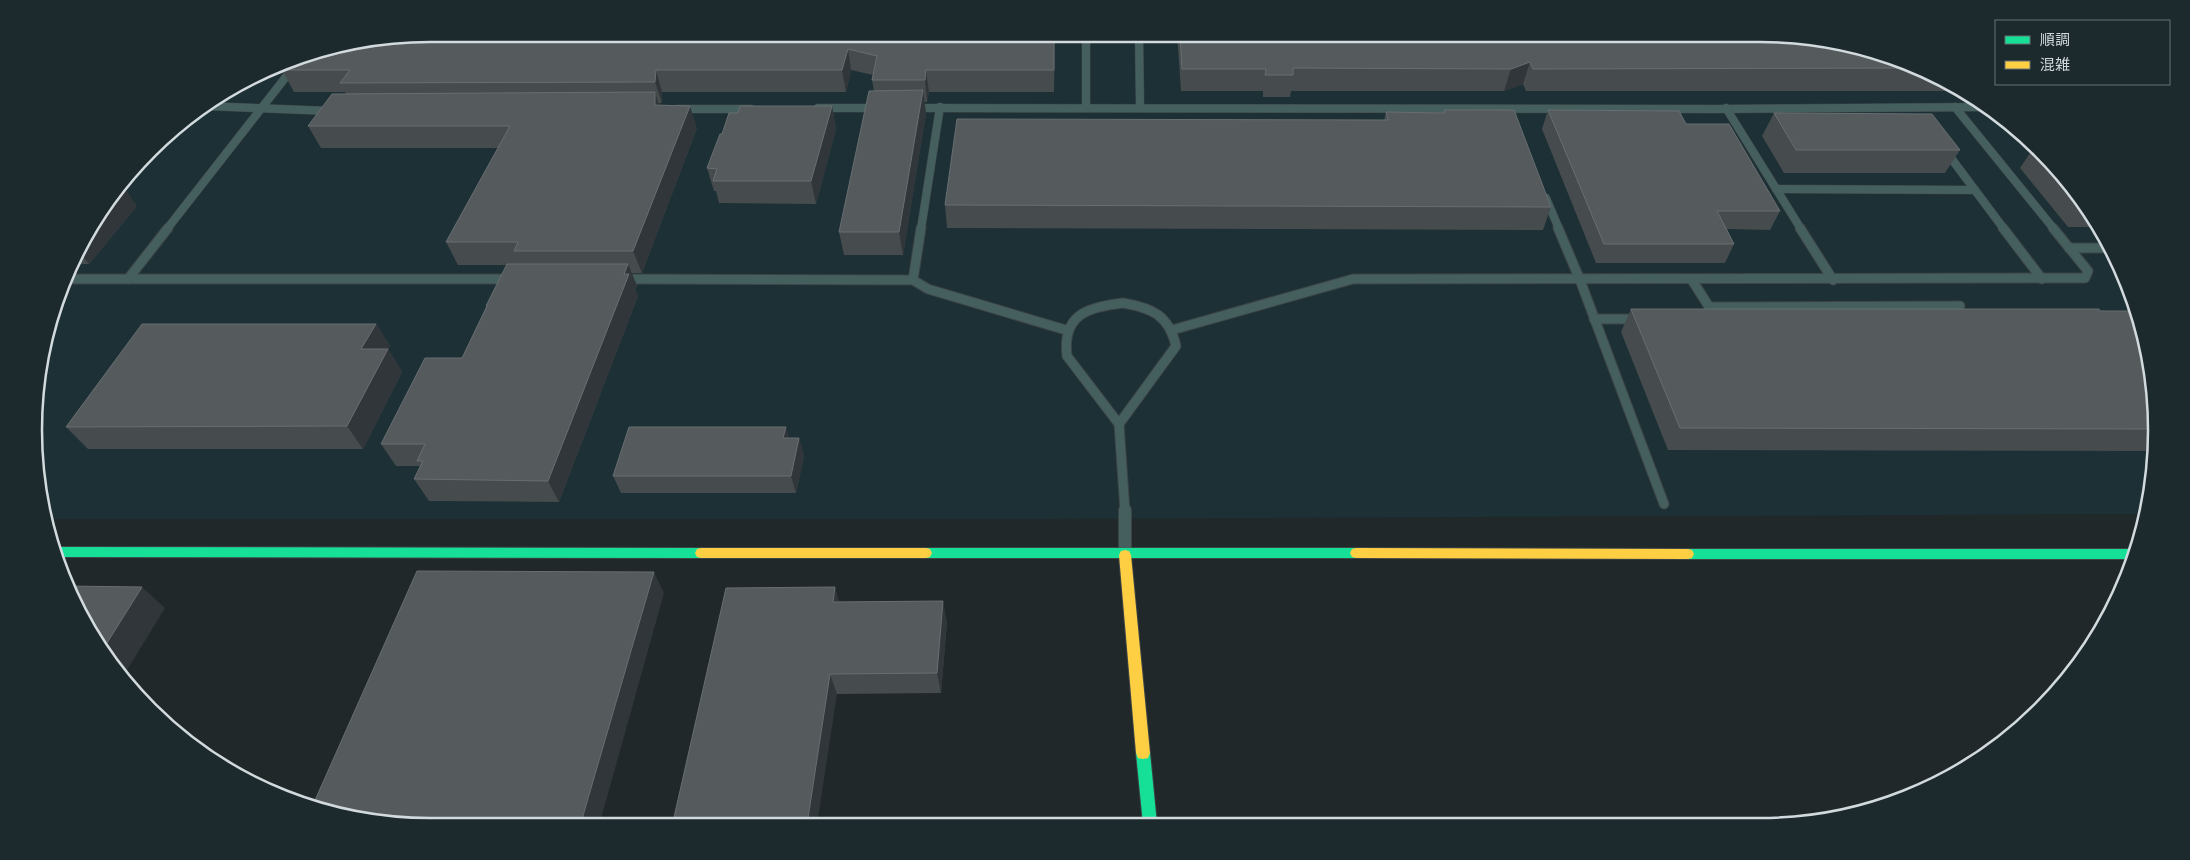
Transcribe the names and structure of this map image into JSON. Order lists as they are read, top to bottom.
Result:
{
  "legend": ["順調", "混雑"]
}
